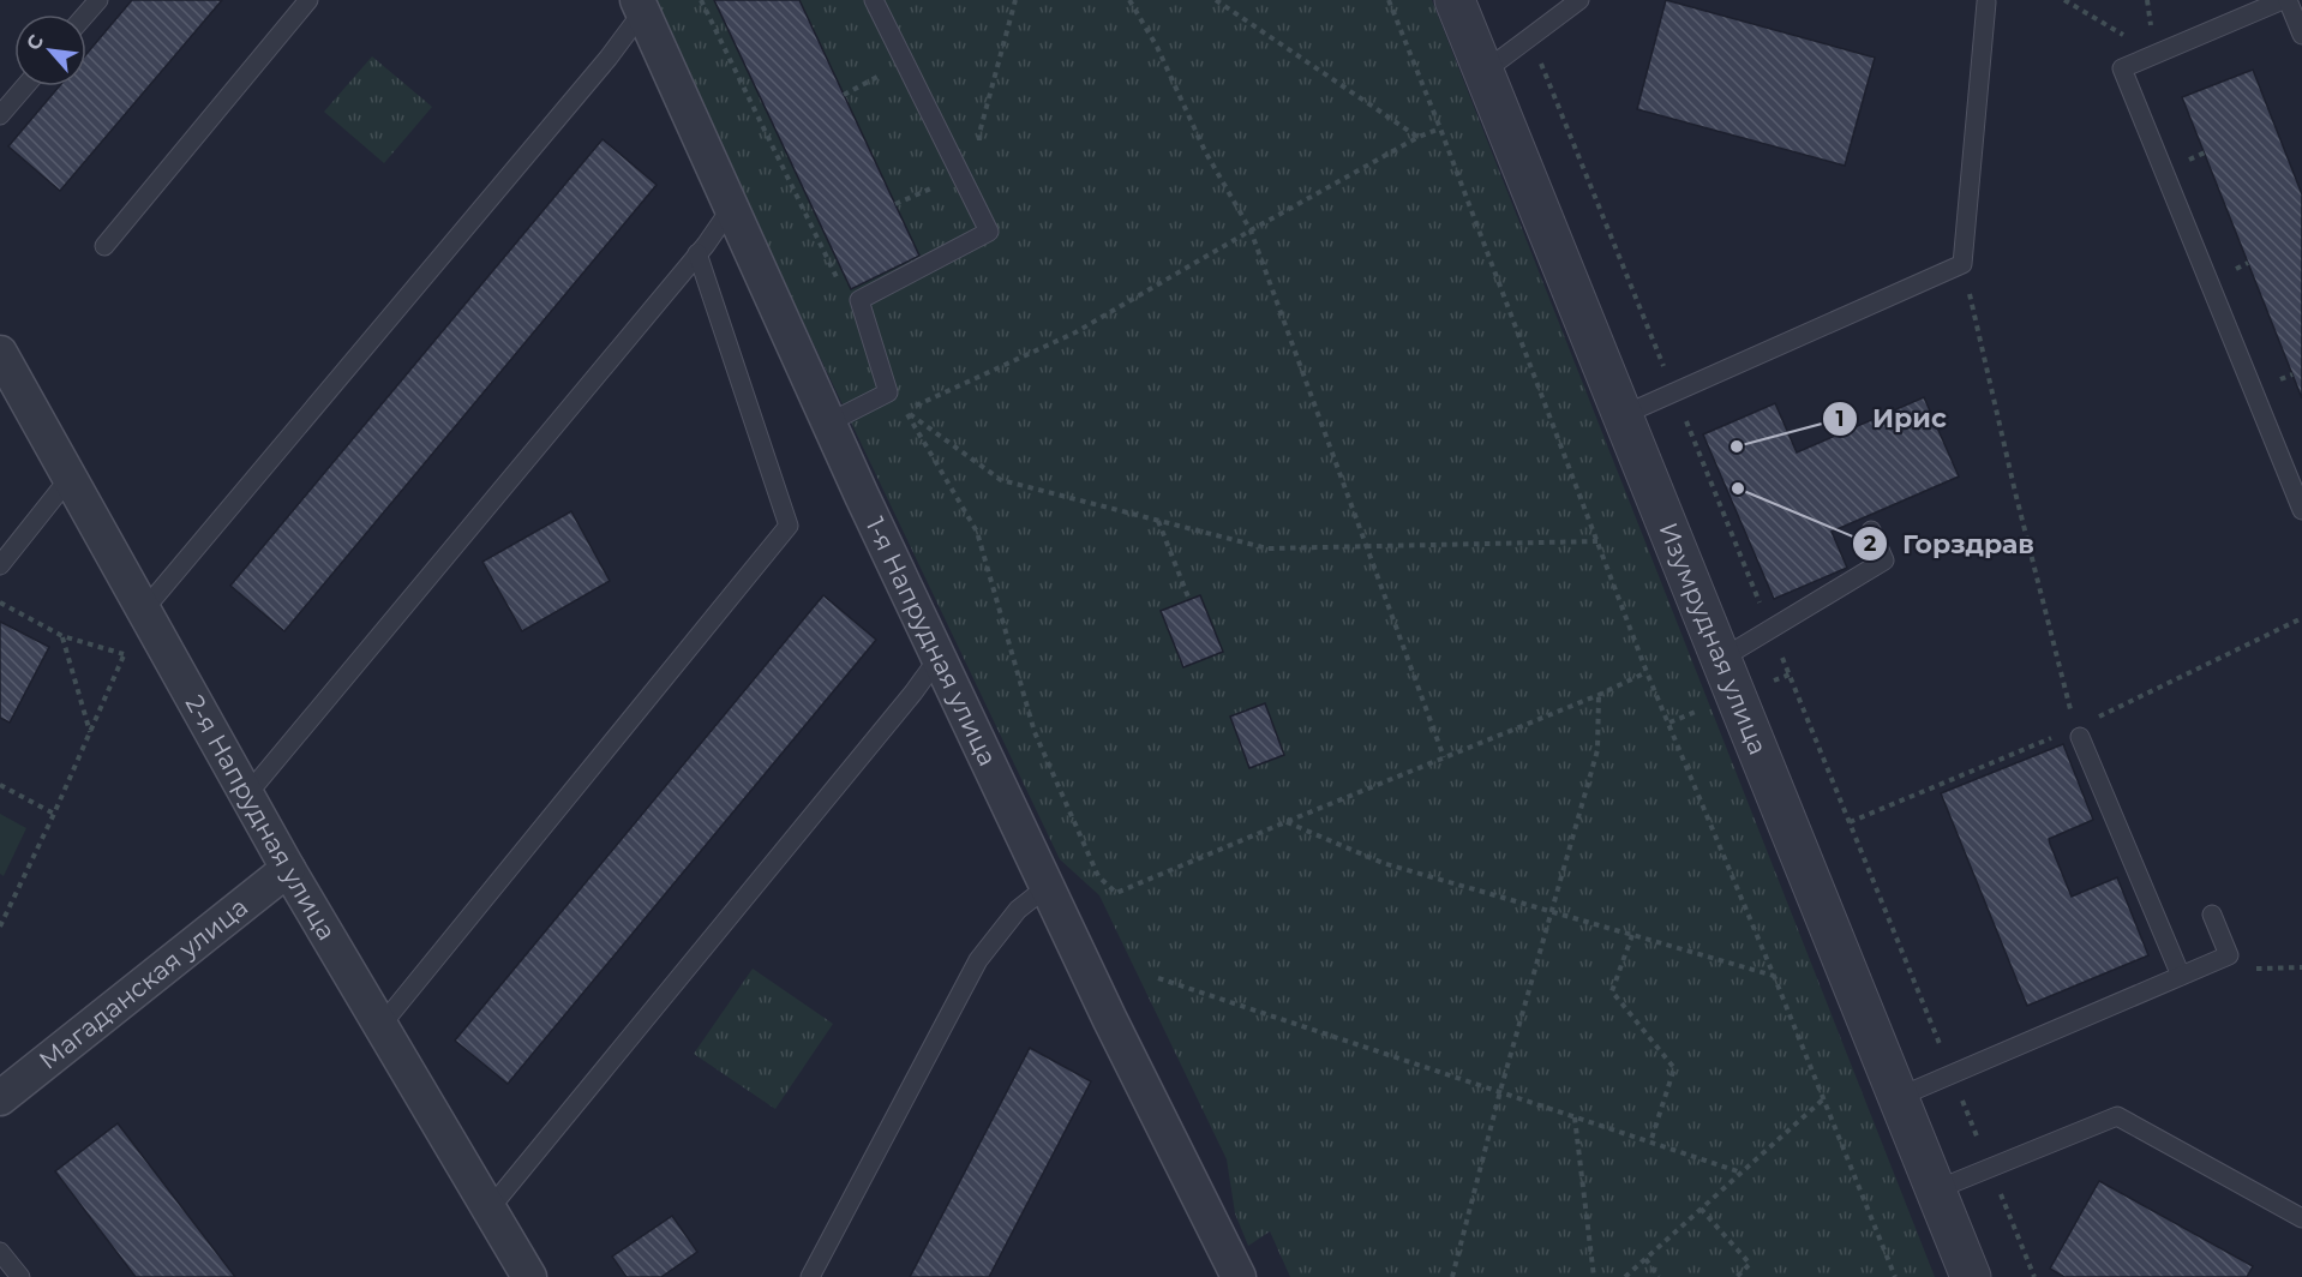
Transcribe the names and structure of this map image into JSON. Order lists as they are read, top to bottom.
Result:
{
  "streets": {
    "street": [
      "Изумрудная улица",
      "1-я Напрудная улица",
      "2-я Напрудная улица",
      "Магаданская улица"
    ]
  },
  "crossings": [
    ["2-я Напрудная улица", "Магаданская улица"]
  ],
  "places": ["Ирис", "Горздрав"],
  "north": "top left"
}
